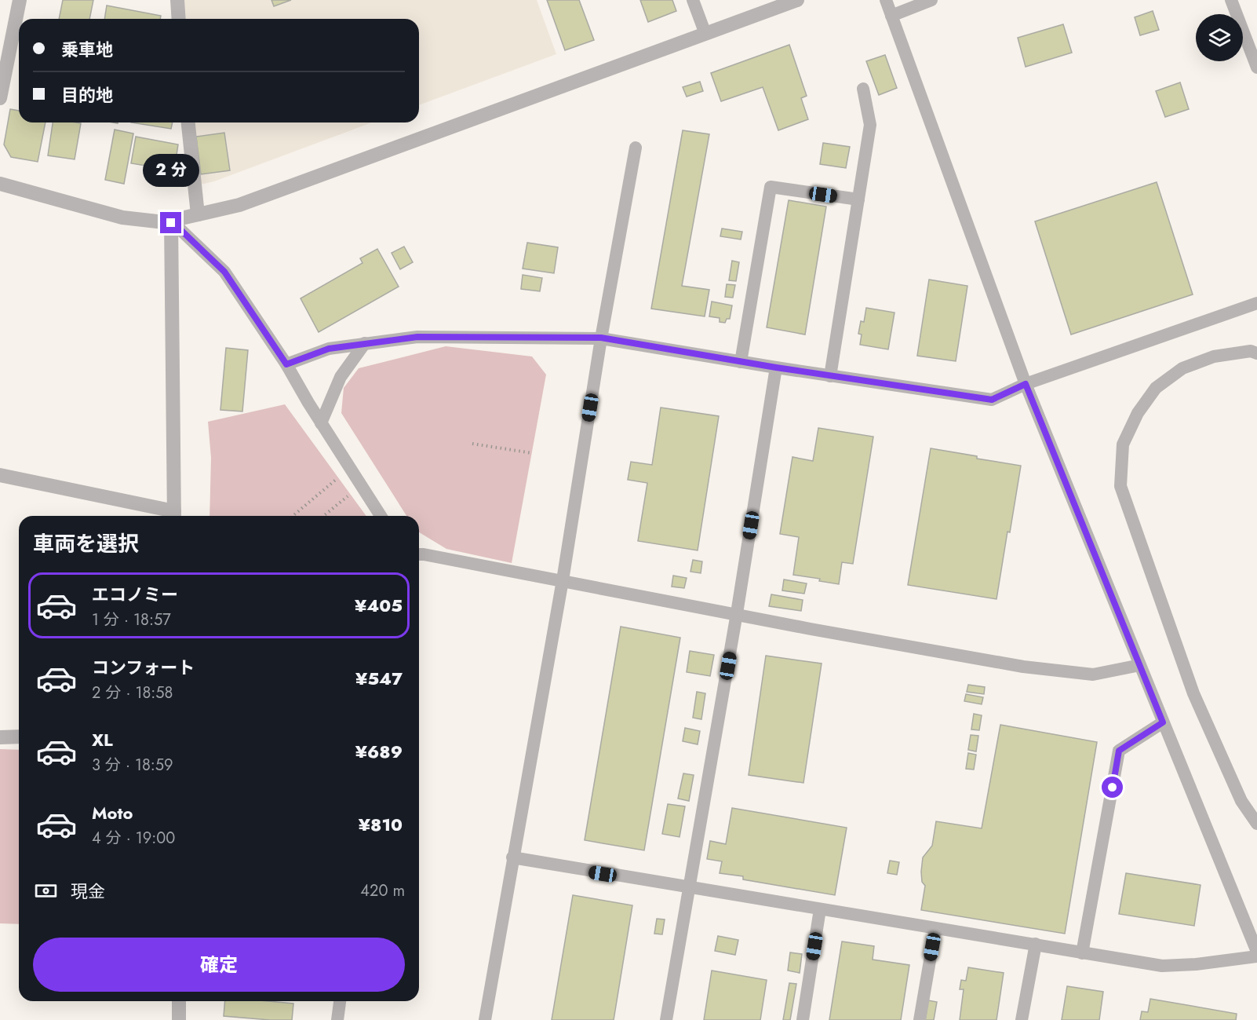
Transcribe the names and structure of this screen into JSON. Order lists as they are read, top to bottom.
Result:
{
  "page": {
    "banner": ["乗車地", "目的地"],
    "bubble": "2 分",
    "heading": "車両を選択",
    "list": [
      {
        "name": "エコノミー",
        "note": "1 分 · 18:57",
        "value": "¥405"
      },
      {
        "name": "コンフォート",
        "note": "2 分 · 18:58",
        "value": "¥547"
      },
      {
        "name": "XL",
        "note": "3 分 · 18:59",
        "value": "¥689"
      },
      {
        "name": "Moto",
        "note": "4 分 · 19:00",
        "value": "¥810"
      }
    ],
    "pay": ["現金", "420 m"],
    "buttons": "確定"
  }
}
